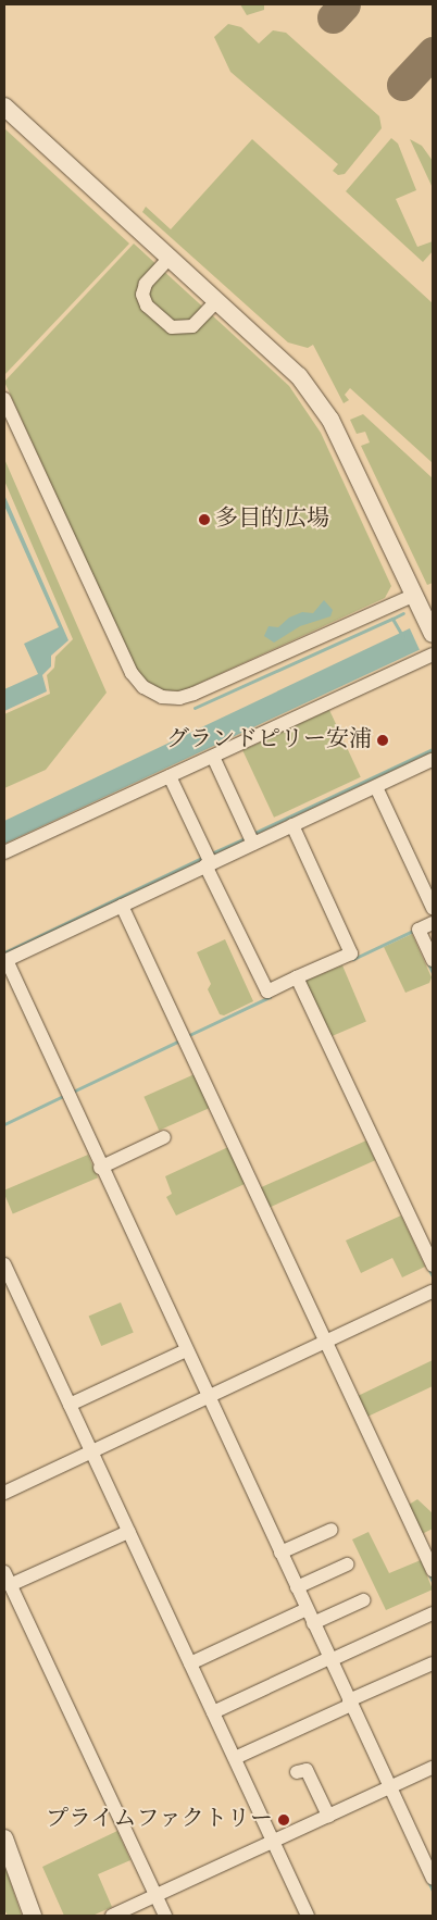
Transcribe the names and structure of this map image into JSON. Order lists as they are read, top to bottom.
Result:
{
  "places": ["多目的広場", "グランドピリー安浦", "プライムファクトリー"]
}
